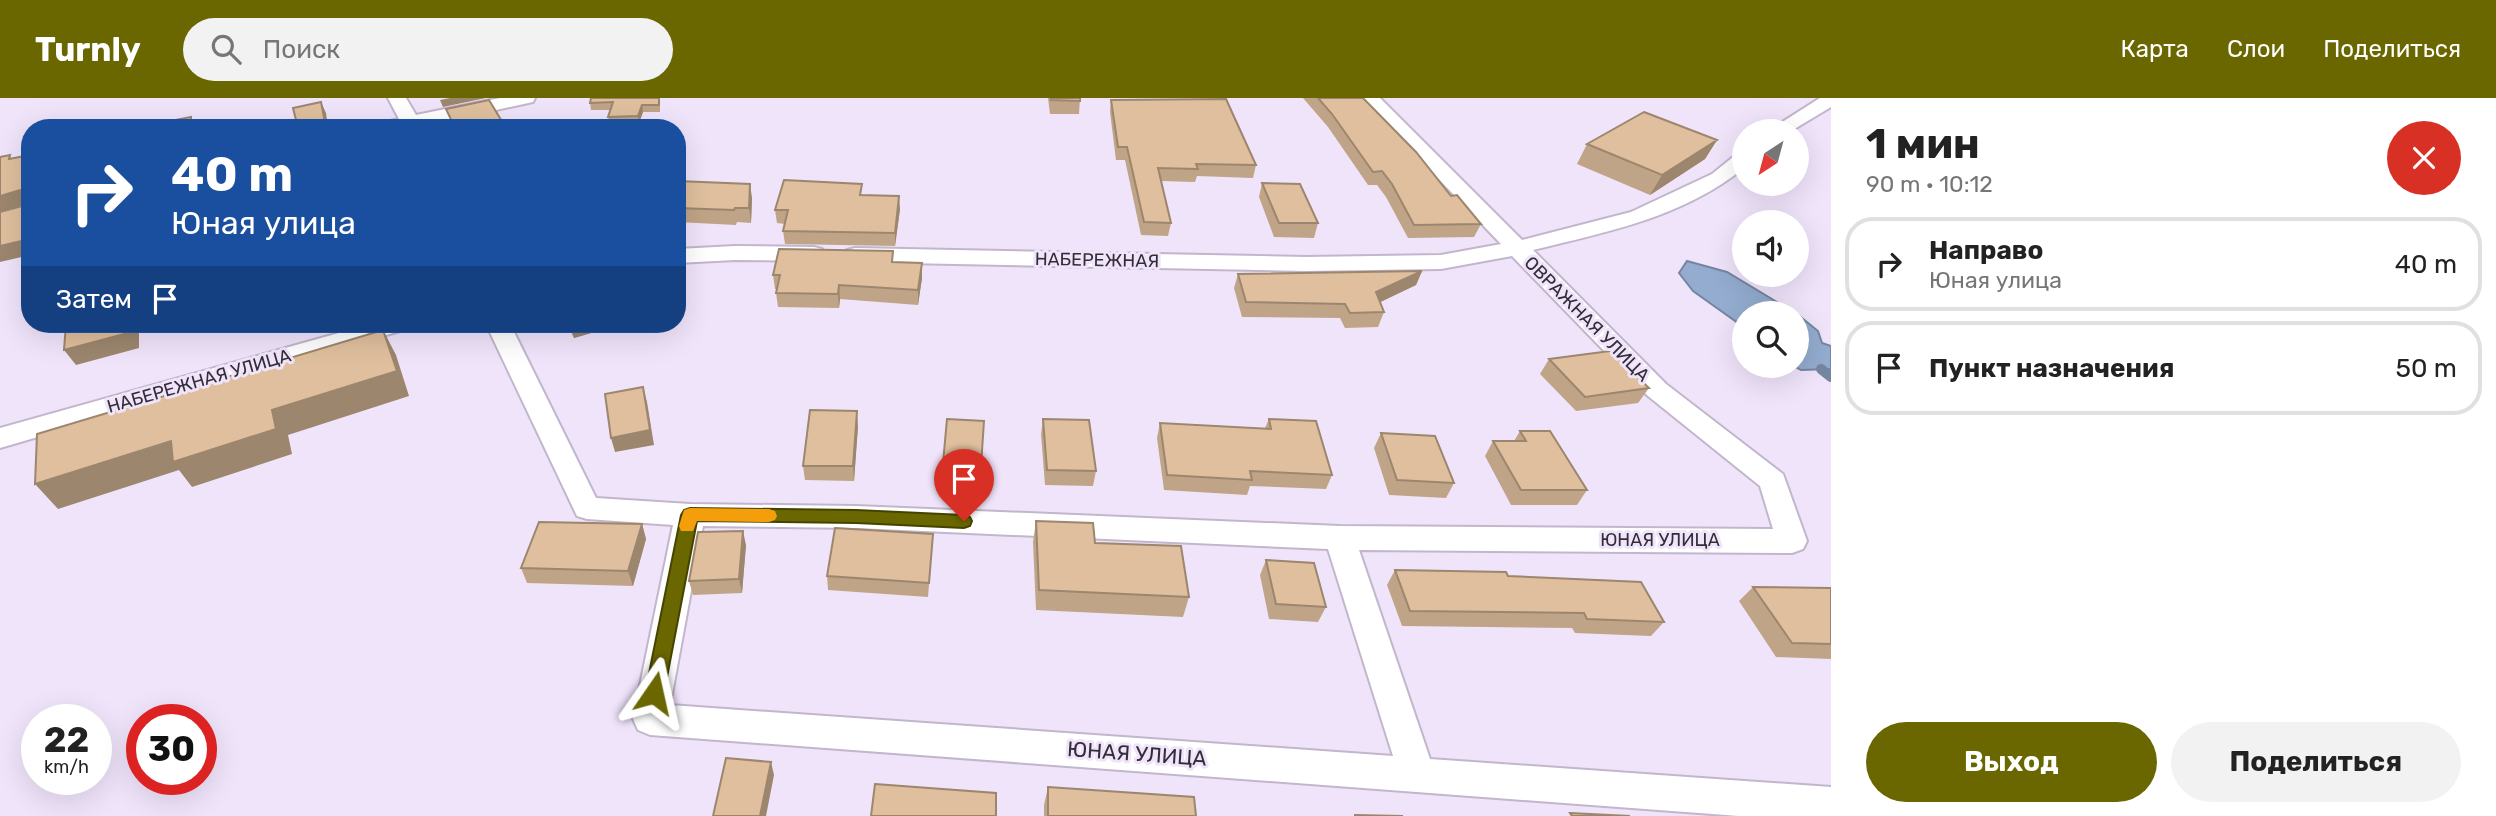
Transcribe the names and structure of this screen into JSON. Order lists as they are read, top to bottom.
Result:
{
  "streets": {
    "street": [
      "НАБЕРЕЖНАЯ",
      "ОВРАЖНАЯ УЛИЦА",
      "НАБЕРЕЖНАЯ УЛИЦА",
      "ЮНАЯ УЛИЦА"
    ]
  },
  "crossings": [
    ["НАБЕРЕЖНАЯ", "ОВРАЖНАЯ УЛИЦА"],
    ["ОВРАЖНАЯ УЛИЦА", "ЮНАЯ УЛИЦА"]
  ],
  "north": "bottom left",
  "page": {
    "header": "Turnly",
    "search": "Поиск",
    "nav": ["Карта", "Слои", "Поделиться"],
    "heading": ["1 мин", "90 m · 10:12"],
    "turn": ["40 m", "Юная улица"],
    "list": [
      {
        "name": "Направо",
        "note": "Юная улица",
        "value": "40 m"
      },
      {
        "name": "Пункт назначения",
        "value": "50 m"
      }
    ],
    "then": "Затем",
    "speed": "22 km/h",
    "limit": "30",
    "buttons": ["Выход", "Поделиться"]
  }
}
